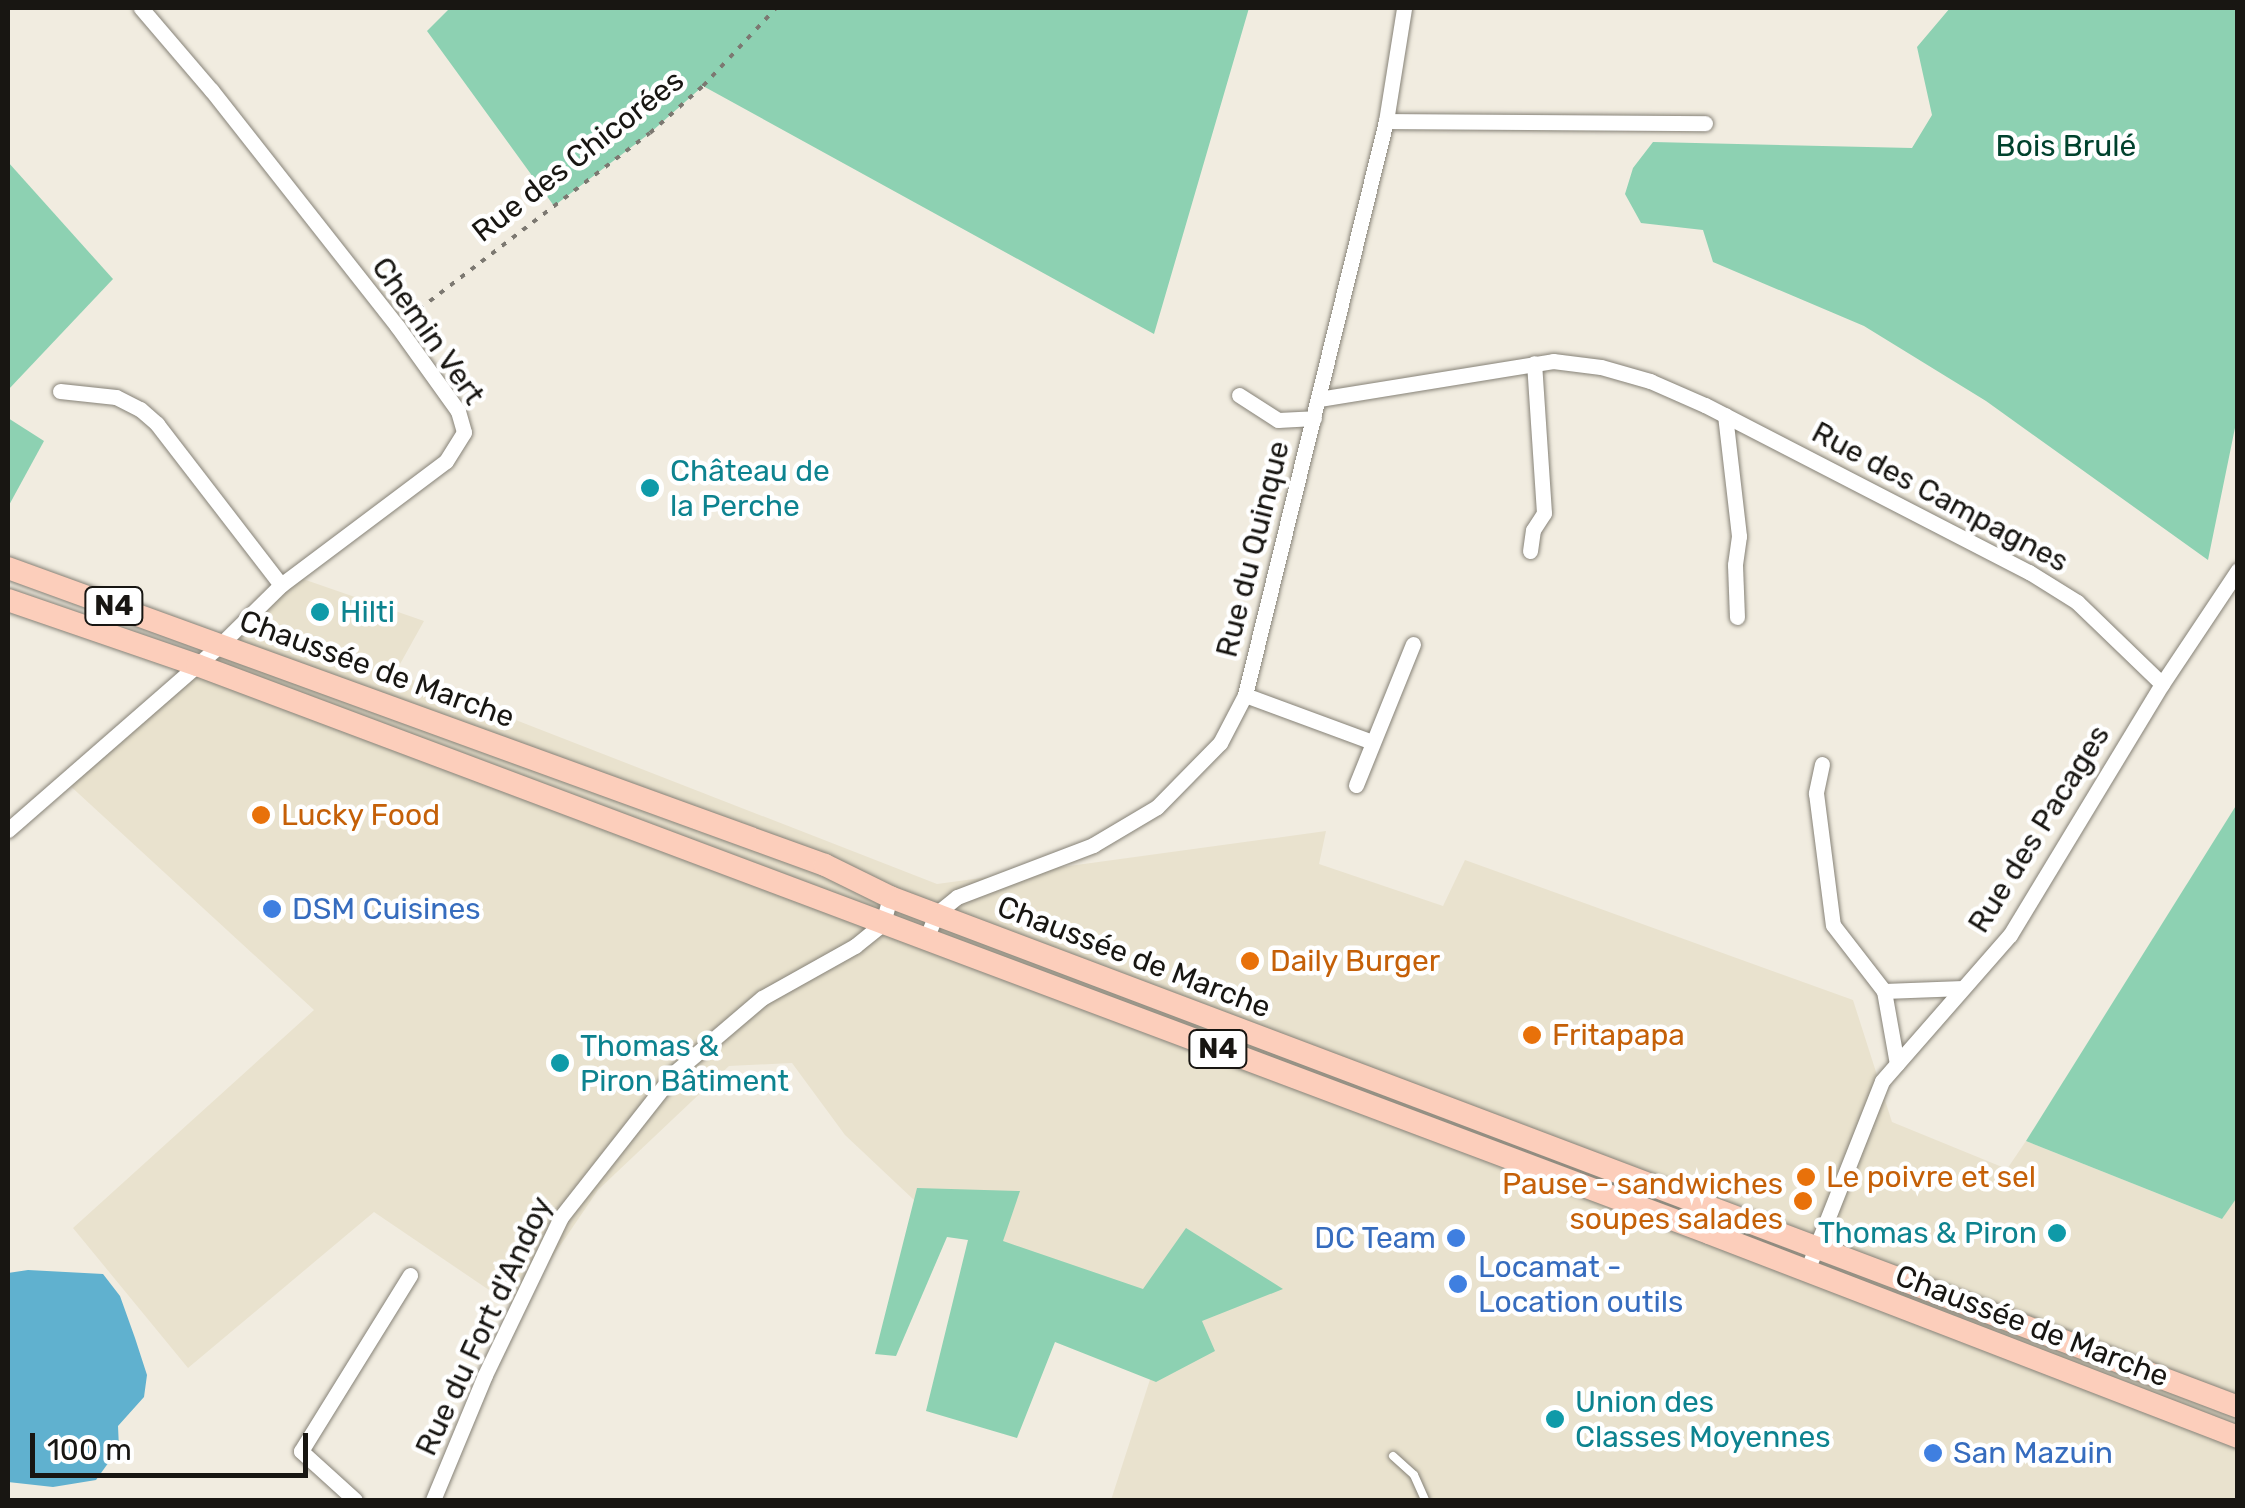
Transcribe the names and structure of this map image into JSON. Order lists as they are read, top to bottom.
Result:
{
  "streets": {
    "main road": ["N4", "Chaussée de Marche"],
    "street": [
      "Chemin Vert",
      "Rue des Campagnes",
      "Rue du Quinque",
      "Rue des Pacages",
      "Rue du Fort d'Andoy"
    ],
    "path": ["Rue des Chicorées"]
  },
  "crossings": [
    ["Rue des Chicorées", "Chemin Vert"],
    ["Chemin Vert", "Chaussée de Marche"],
    ["Rue des Campagnes", "Rue du Quinque"],
    ["Rue des Campagnes", "Rue des Pacages"],
    ["Rue du Quinque", "Chaussée de Marche"],
    ["Chaussée de Marche", "Rue des Pacages"],
    ["Chaussée de Marche", "Rue du Fort d'Andoy"]
  ],
  "parks": ["Bois Brulé"],
  "places": [
    "Château de la Perche",
    "Hilti",
    "Lucky Food",
    "DSM Cuisines",
    "Daily Burger",
    "Fritapapa",
    "Thomas & Piron Bâtiment",
    "Le poivre et sel",
    "Pause - sandwiches soupes salades",
    "Thomas & Piron",
    "DC Team",
    "Locamat - Location outils",
    "Union des Classes Moyennes",
    "San Mazuin"
  ],
  "scale_bar": "100 m"
}
